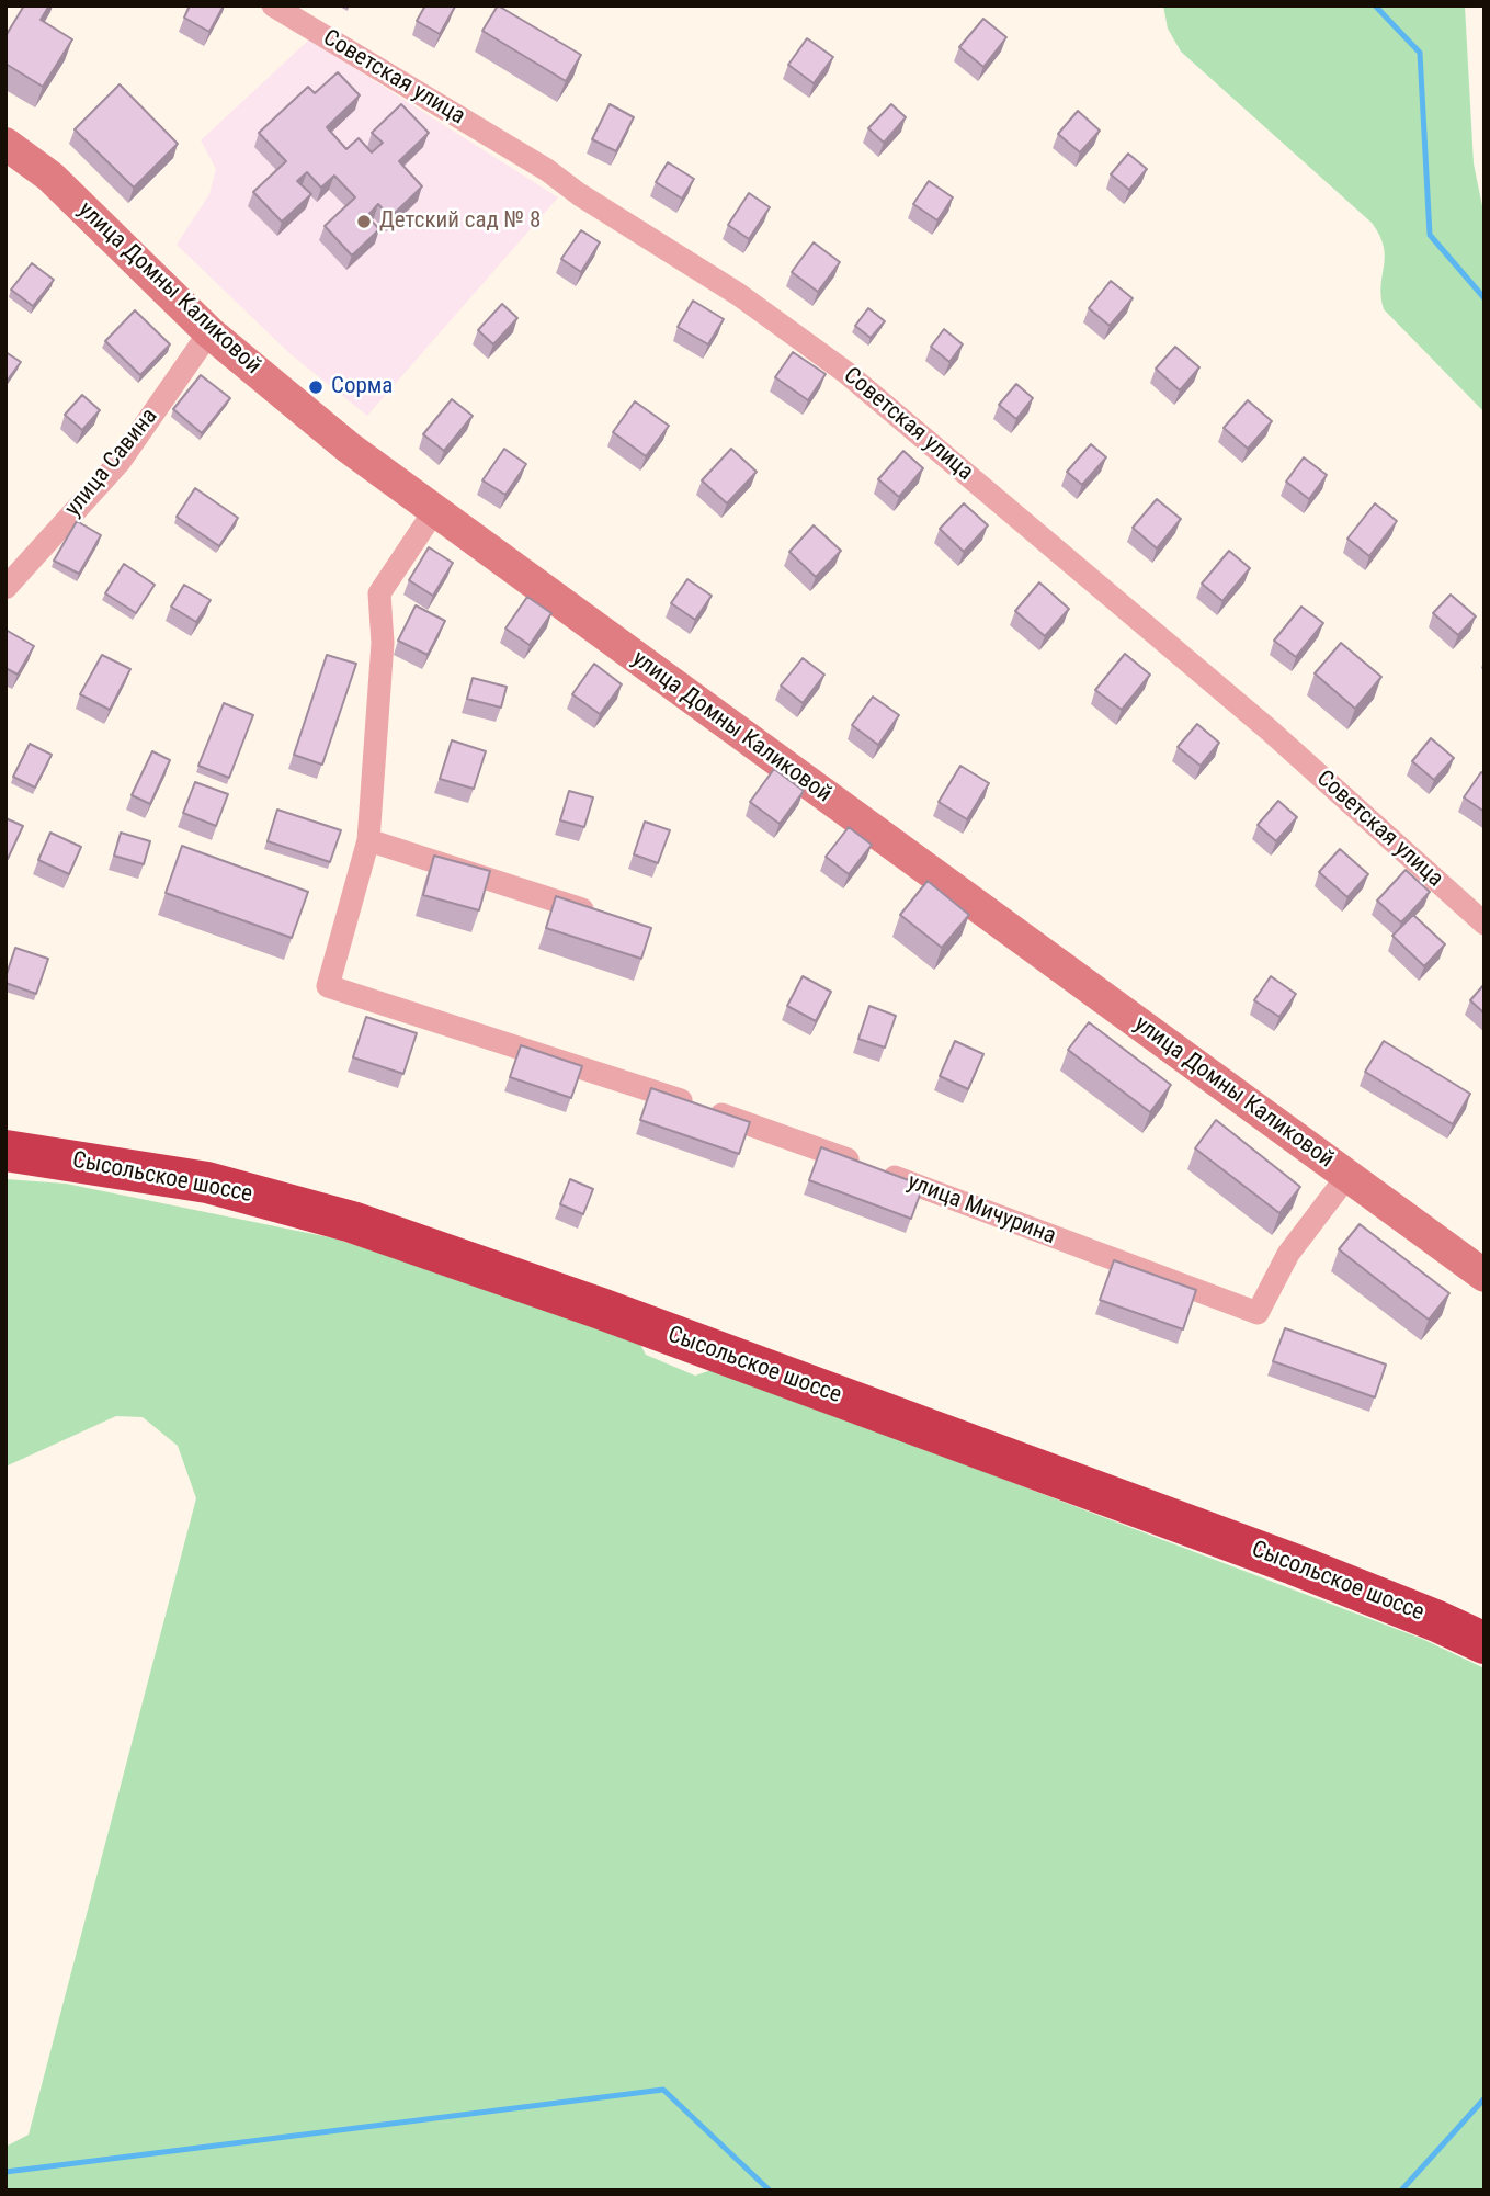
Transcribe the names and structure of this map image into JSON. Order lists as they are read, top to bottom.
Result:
{
  "streets": {
    "highway": ["Сысольское шоссе"],
    "main road": ["улица Домны Каликовой"],
    "street": ["Советская улица", "улица Савина", "улица Мичурина"]
  },
  "crossings": [
    ["улица Домны Каликовой", "улица Савина"],
    ["улица Домны Каликовой", "улица Мичурина"]
  ],
  "places": ["Детский сад № 8", "Сорма"]
}
